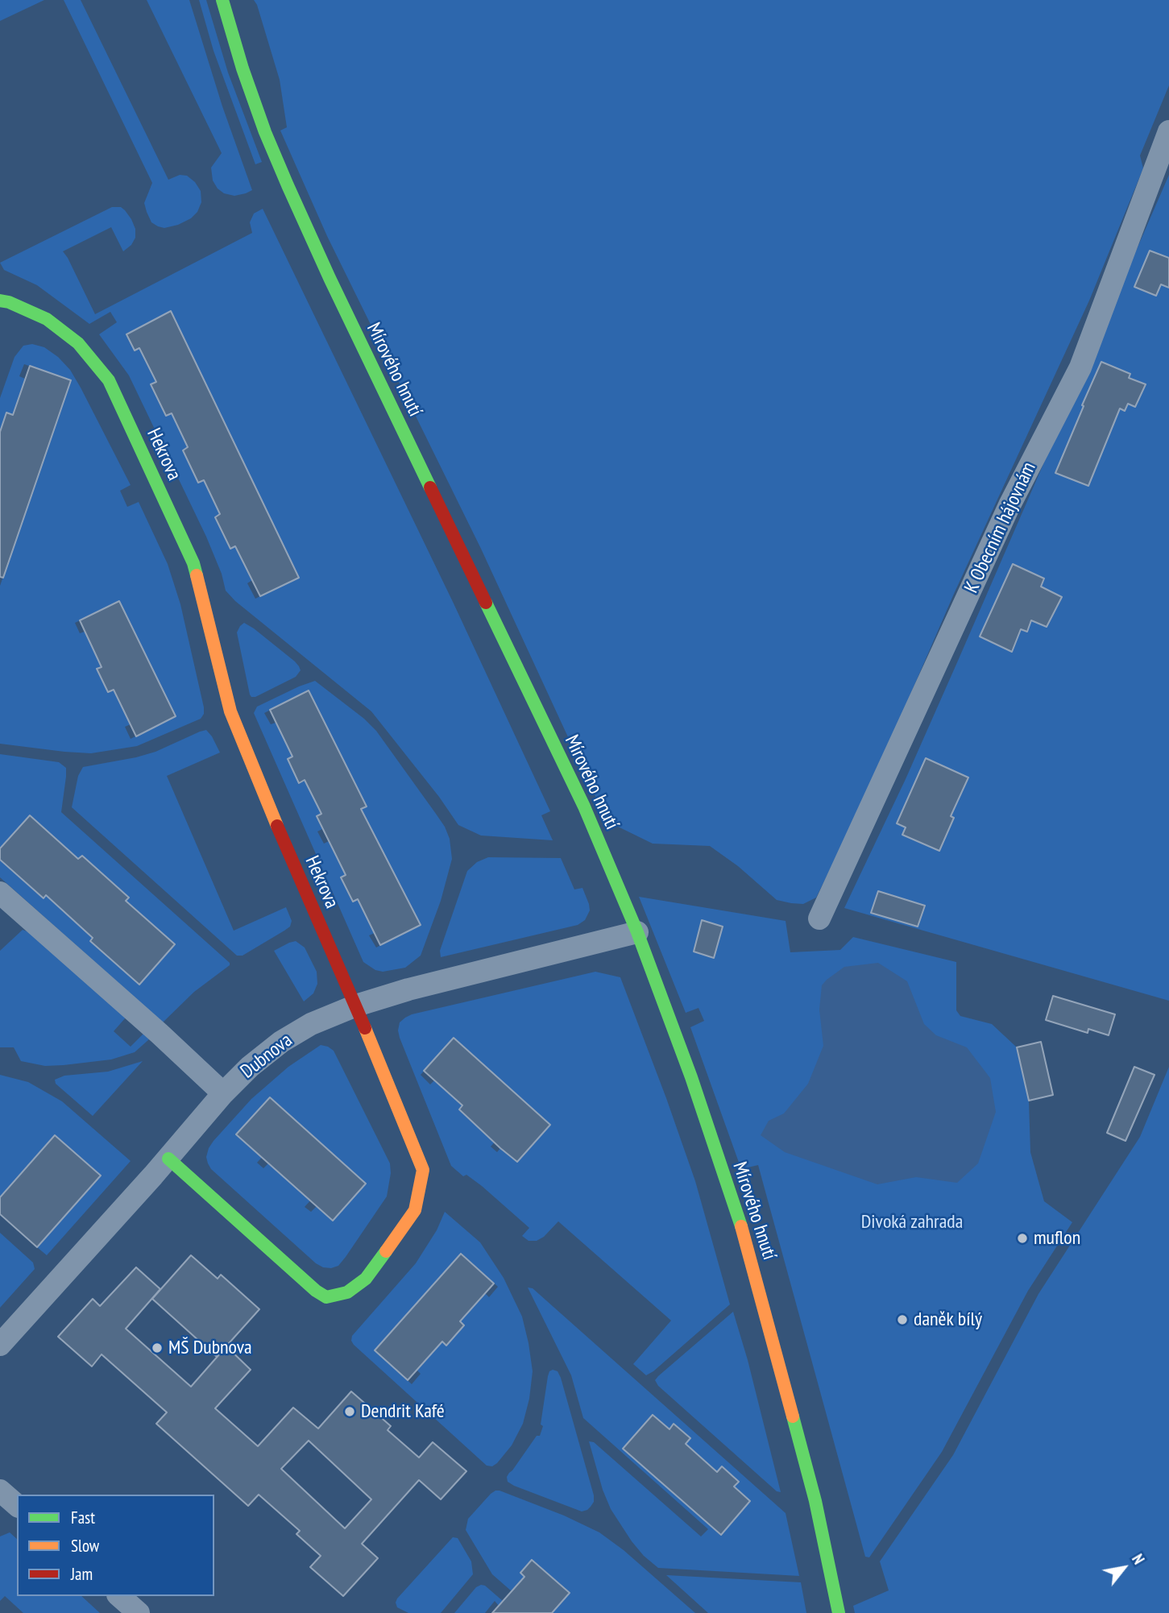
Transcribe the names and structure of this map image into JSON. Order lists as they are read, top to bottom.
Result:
{
  "streets": {
    "main road": ["Mírového hnutí", "Hekrova"],
    "street": ["K Obecním hájovnám", "Dubnova"]
  },
  "crossings": [
    ["Mírového hnutí", "Dubnova"],
    ["Hekrova", "Dubnova"]
  ],
  "parks": ["Divoká zahrada"],
  "places": [
    "muflon",
    "daněk bílý",
    "MŠ Dubnova",
    "Dendrit Kafé"
  ],
  "legend": ["Fast", "Slow", "Jam"],
  "north": "top right"
}
